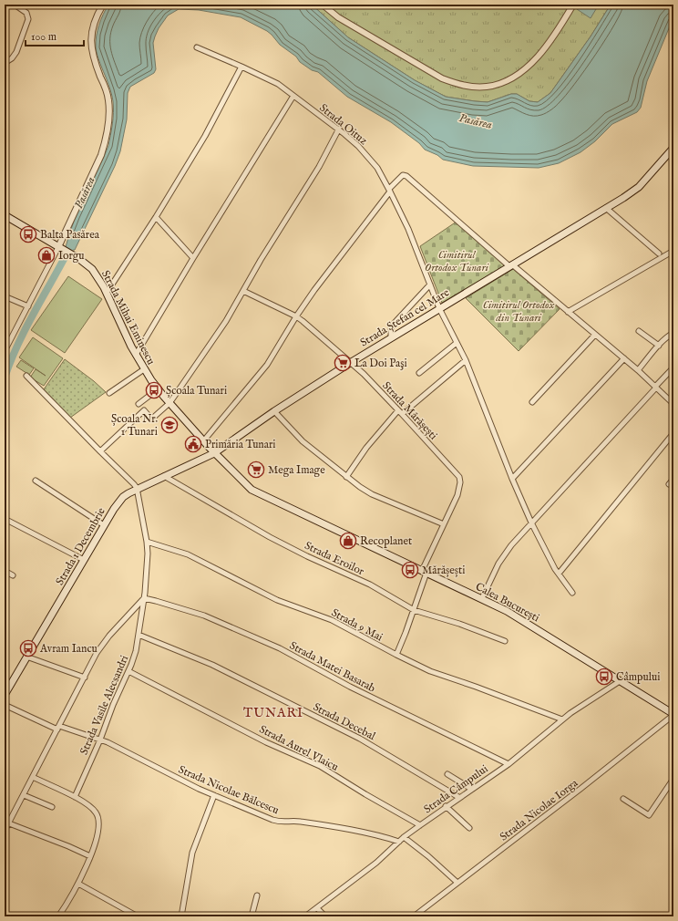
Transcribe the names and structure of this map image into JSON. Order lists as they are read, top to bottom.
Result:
{
  "streets": {
    "main road": [
      "Strada Mihai Eminescu",
      "Strada Ștefan cel Mare",
      "Strada 1 Decembrie",
      "Calea București"
    ],
    "street": [
      "Strada Oituz",
      "Strada Mărășești",
      "Strada Eroilor",
      "Strada 9 Mai",
      "Strada Matei Basarab",
      "Strada Vasile Alecsandri",
      "Strada Decebal",
      "Strada Aurel Vlaicu",
      "Strada Câmpului",
      "Strada Nicolae Bălcescu",
      "Strada Nicolae Iorga"
    ]
  },
  "crossings": [
    ["Strada Oituz", "Strada Ștefan cel Mare"],
    ["Strada Mihai Eminescu", "Strada Ștefan cel Mare"],
    ["Strada Mihai Eminescu", "Strada 1 Decembrie"],
    ["Strada Mihai Eminescu", "Calea București"],
    ["Strada Ștefan cel Mare", "Strada Mărășești"],
    ["Strada Ștefan cel Mare", "Strada 1 Decembrie"],
    ["Strada Ștefan cel Mare", "Calea București"],
    ["Strada Mărășești", "Strada Eroilor"],
    ["Strada Mărășești", "Calea București"],
    ["Strada Mărășești", "Strada 9 Mai"],
    ["Strada 1 Decembrie", "Strada Eroilor"],
    ["Strada 1 Decembrie", "Calea București"],
    ["Strada 1 Decembrie", "Strada Vasile Alecsandri"],
    ["Calea București", "Strada Câmpului"],
    ["Calea București", "Strada Nicolae Iorga"],
    ["Strada 9 Mai", "Strada Vasile Alecsandri"],
    ["Strada 9 Mai", "Strada Câmpului"],
    ["Strada Matei Basarab", "Strada Vasile Alecsandri"],
    ["Strada Matei Basarab", "Strada Câmpului"],
    ["Strada Vasile Alecsandri", "Strada Decebal"],
    ["Strada Vasile Alecsandri", "Strada Aurel Vlaicu"],
    ["Strada Vasile Alecsandri", "Strada Nicolae Bălcescu"],
    ["Strada Decebal", "Strada Câmpului"],
    ["Strada Aurel Vlaicu", "Strada Câmpului"],
    ["Strada Câmpului", "Strada Nicolae Bălcescu"]
  ],
  "districts": ["TUNARI"],
  "water": ["Pasărea"],
  "parks": ["Cimitirul Ortodox Tunari", "Cimitirul Ortodox din Tunari"],
  "places": {
    "bus stop": [
      "Balta Pasărea",
      "Școala Tunari",
      "Mărășești",
      "Avram Iancu",
      "Câmpului"
    ],
    "shop": ["Iorgu", "Recoplanet"],
    "supermarket": ["La Doi Paşi", "Mega Image"],
    "school or university": ["Școala Nr. 1 Tunari"],
    "public building": ["Primăria Tunari"]
  },
  "scale_bar": "100 m"
}
